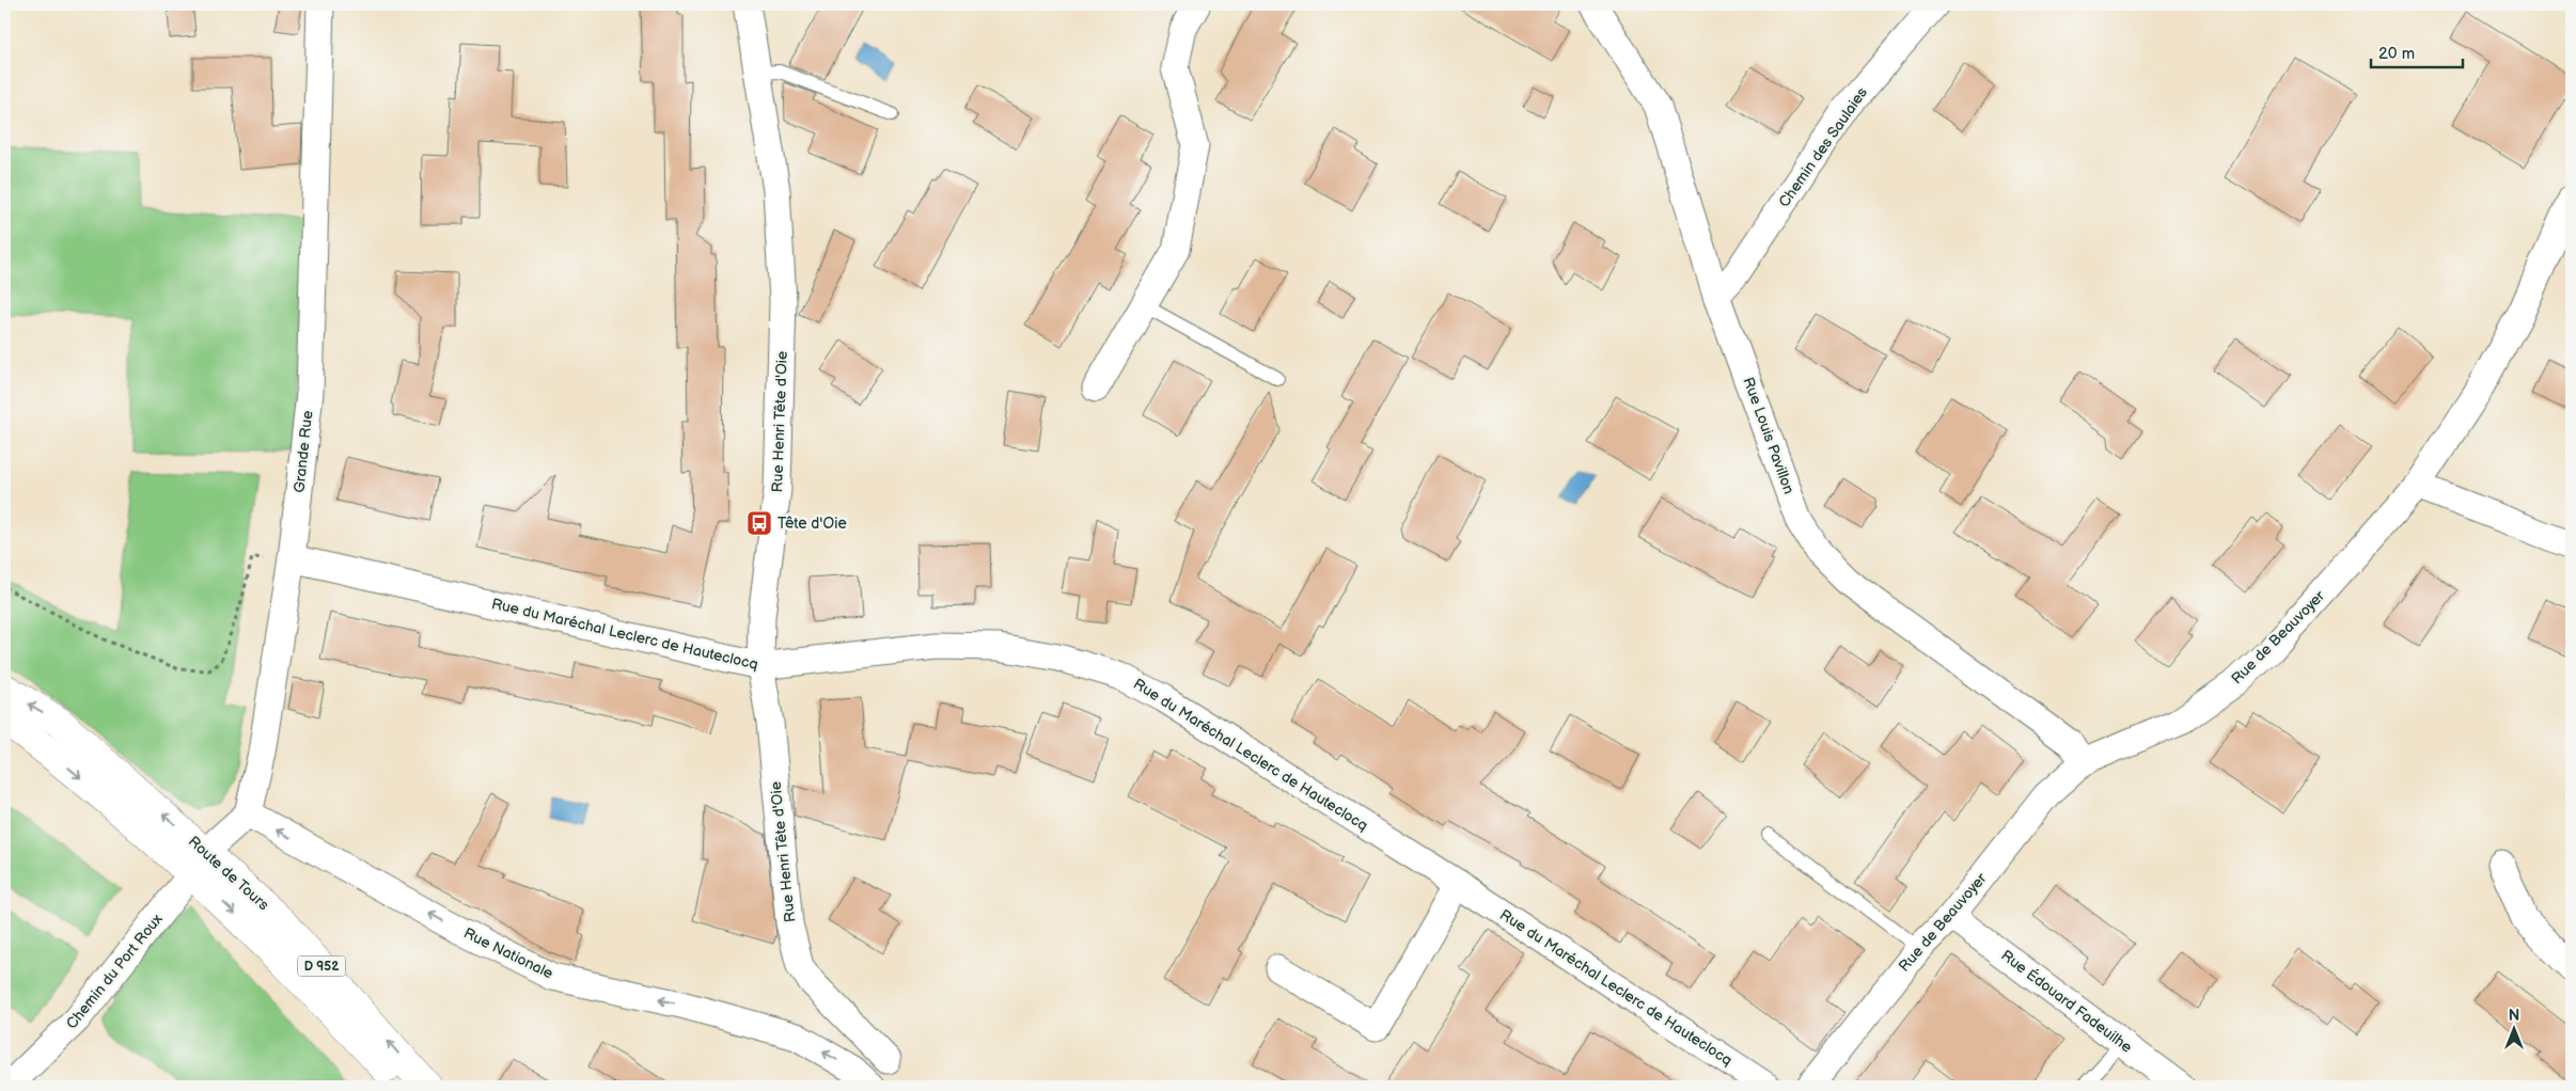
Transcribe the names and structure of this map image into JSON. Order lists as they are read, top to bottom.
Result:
{
  "streets": {
    "main road": ["Route de Tours", "D 952"],
    "street": [
      "Chemin des Saulaies",
      "Rue Henri Tête d'Oie",
      "Rue Louis Pavillon",
      "Grande Rue",
      "Rue du Maréchal Leclerc de Hauteclocq",
      "Rue de Beauvoyer",
      "Rue Nationale",
      "Chemin du Port Roux",
      "Rue Édouard Fadeuilhe"
    ]
  },
  "crossings": [
    ["Chemin des Saulaies", "Rue Louis Pavillon"],
    ["Rue Henri Tête d'Oie", "Rue du Maréchal Leclerc de Hauteclocq"],
    ["Rue Louis Pavillon", "Rue de Beauvoyer"],
    ["Grande Rue", "Rue du Maréchal Leclerc de Hauteclocq"],
    ["Grande Rue", "Rue Nationale"],
    ["Rue de Beauvoyer", "Rue Édouard Fadeuilhe"],
    ["Route de Tours", "Chemin du Port Roux"]
  ],
  "one_way": ["Rue Nationale"],
  "places": {
    "bus stop": ["Tête d'Oie"]
  },
  "scale_bar": "20 m",
  "north": "top"
}
